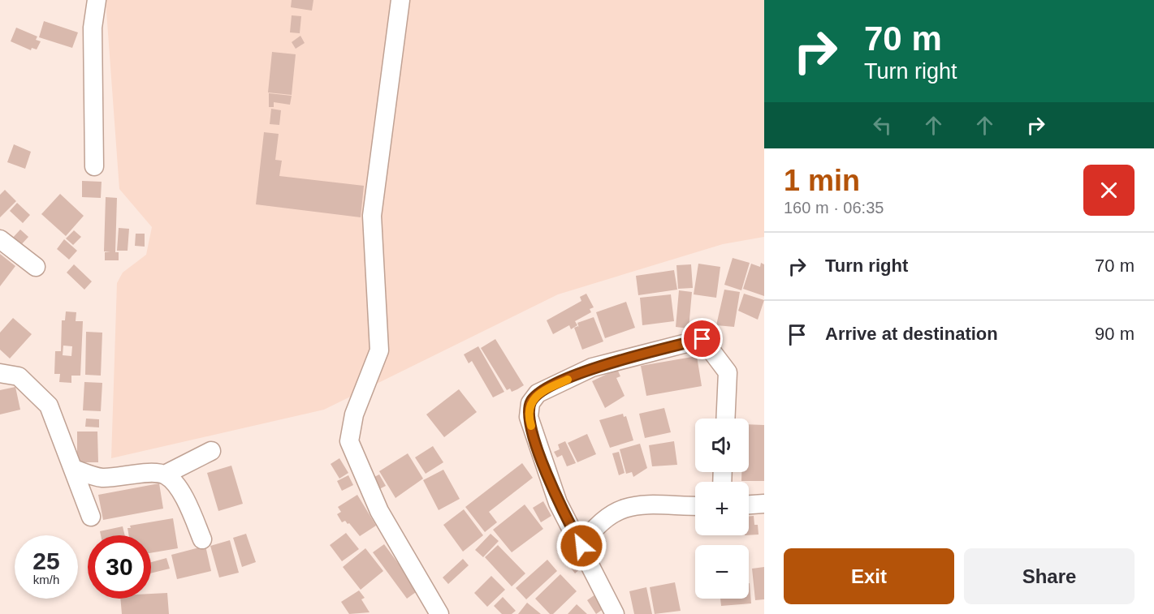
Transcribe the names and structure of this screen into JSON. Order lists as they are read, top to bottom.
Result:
{
  "page": {
    "turn": ["70 m", "Turn right"],
    "heading": ["1 min", "160 m · 06:35"],
    "list": [
      {
        "name": "Turn right",
        "value": "70 m"
      },
      {
        "name": "Arrive at destination",
        "value": "90 m"
      }
    ],
    "map_buttons": ["+", "−"],
    "speed": "25 km/h",
    "limit": "30",
    "buttons": ["Exit", "Share"]
  }
}
